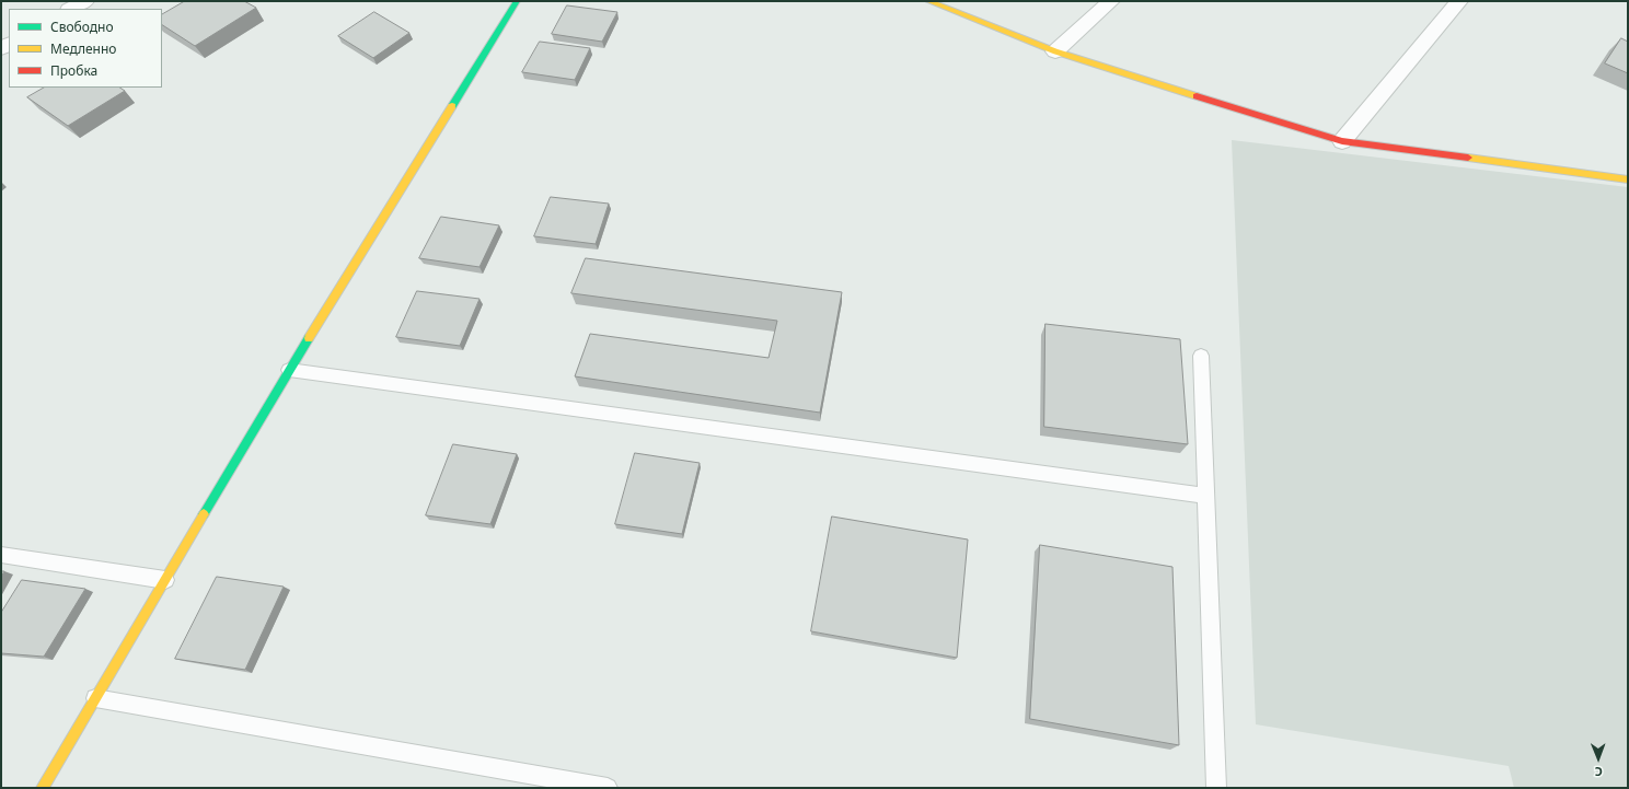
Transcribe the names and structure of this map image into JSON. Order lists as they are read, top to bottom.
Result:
{
  "legend": ["Свободно", "Медленно", "Пробка"],
  "north": "bottom"
}
